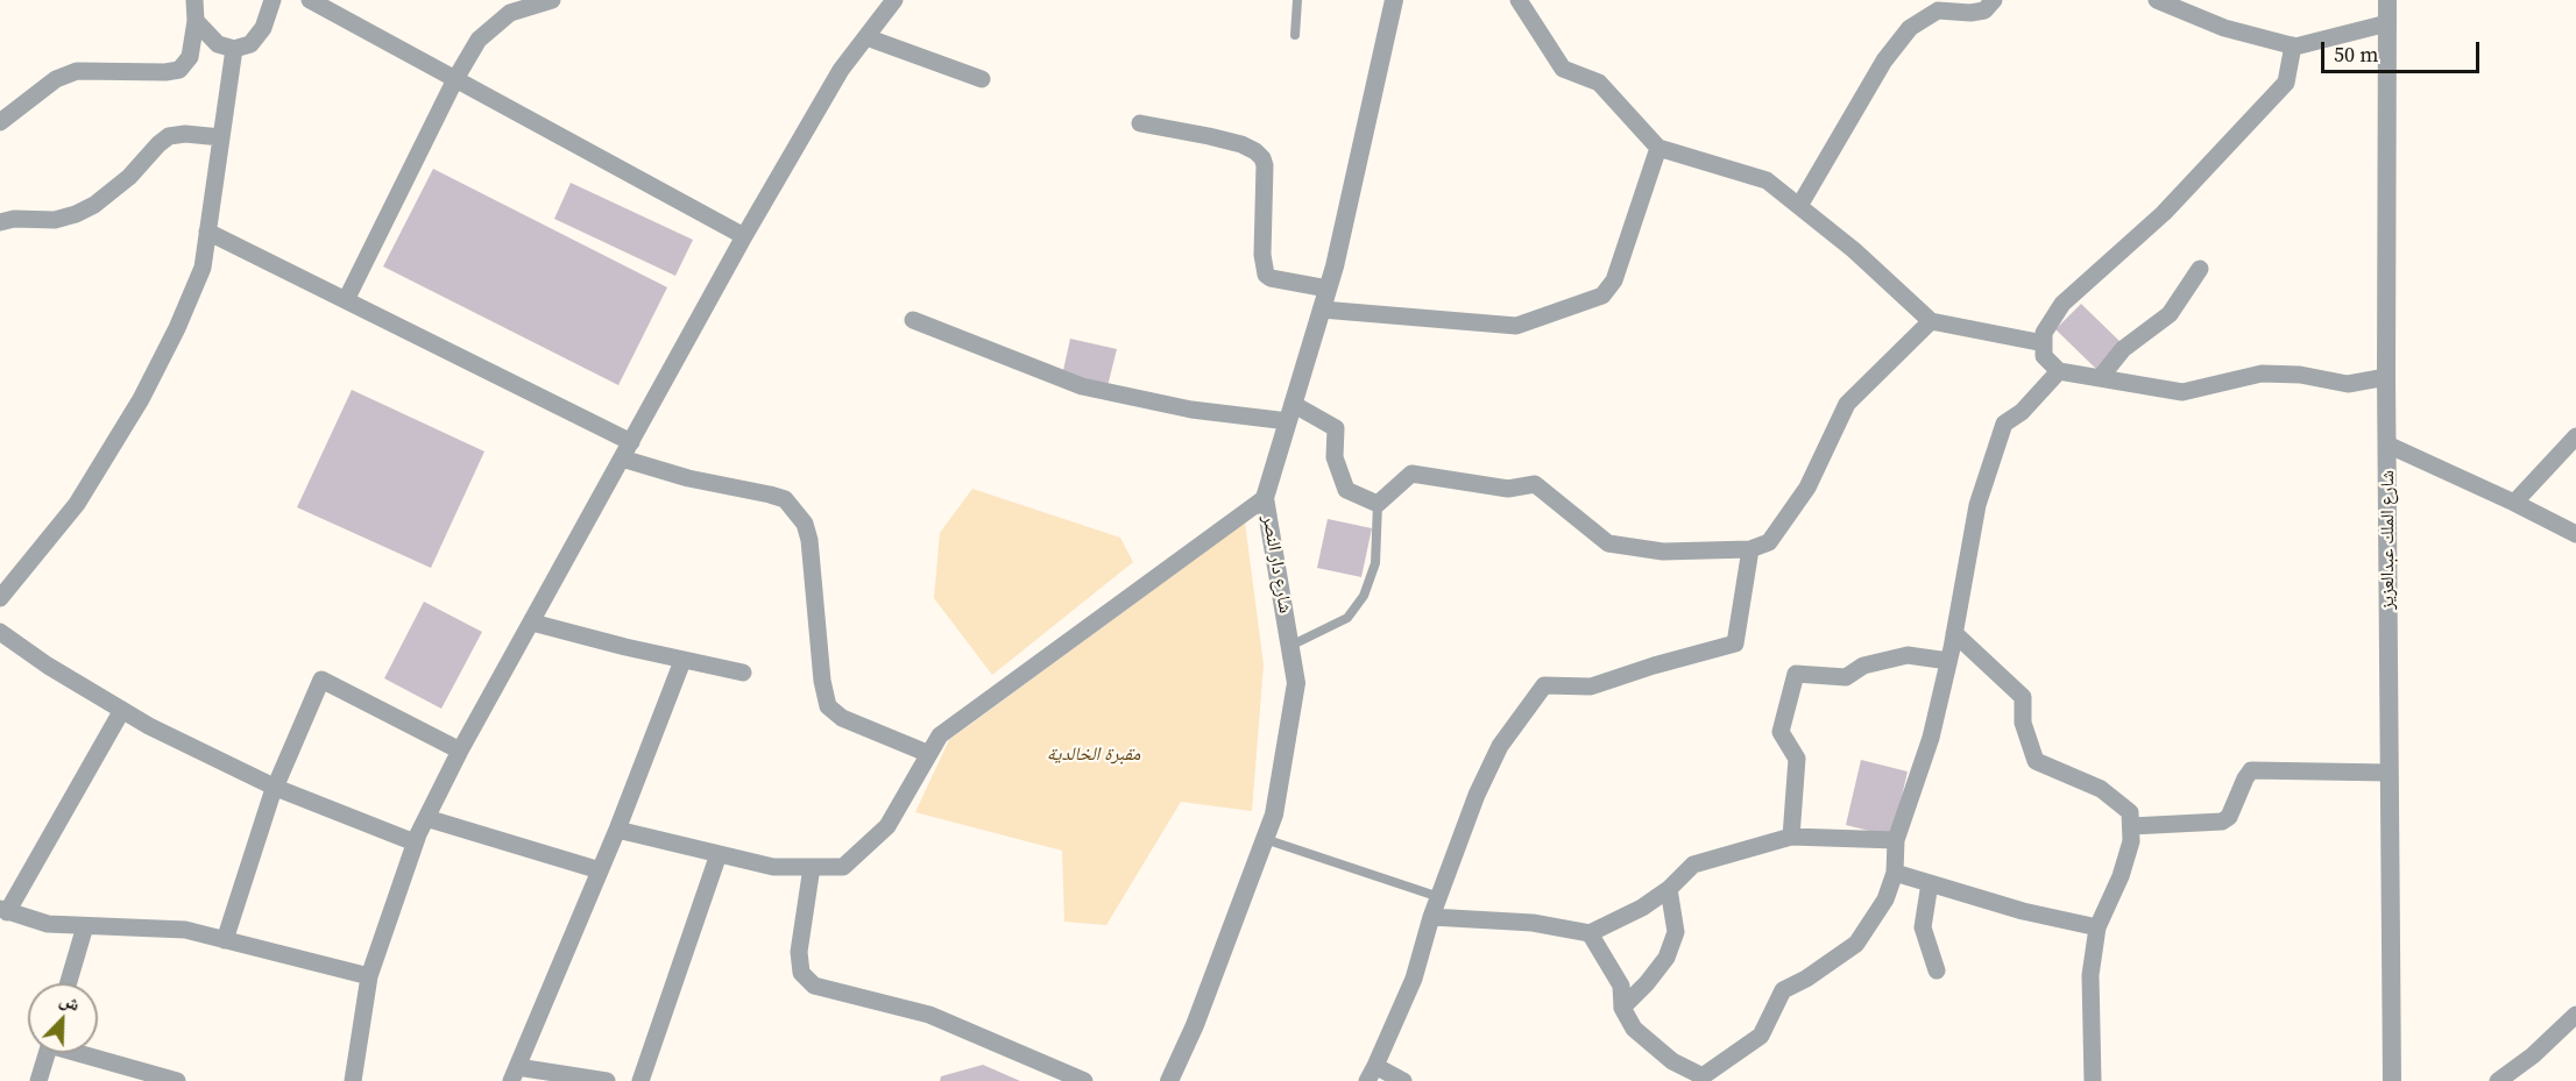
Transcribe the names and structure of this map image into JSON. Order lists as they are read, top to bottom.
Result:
{
  "streets": {
    "street": ["شارع الملك عبدالعزيز", "شارع دار النصر"]
  },
  "parks": ["مقبرة الخالدية"],
  "scale_bar": "50 m",
  "north": "top right"
}
